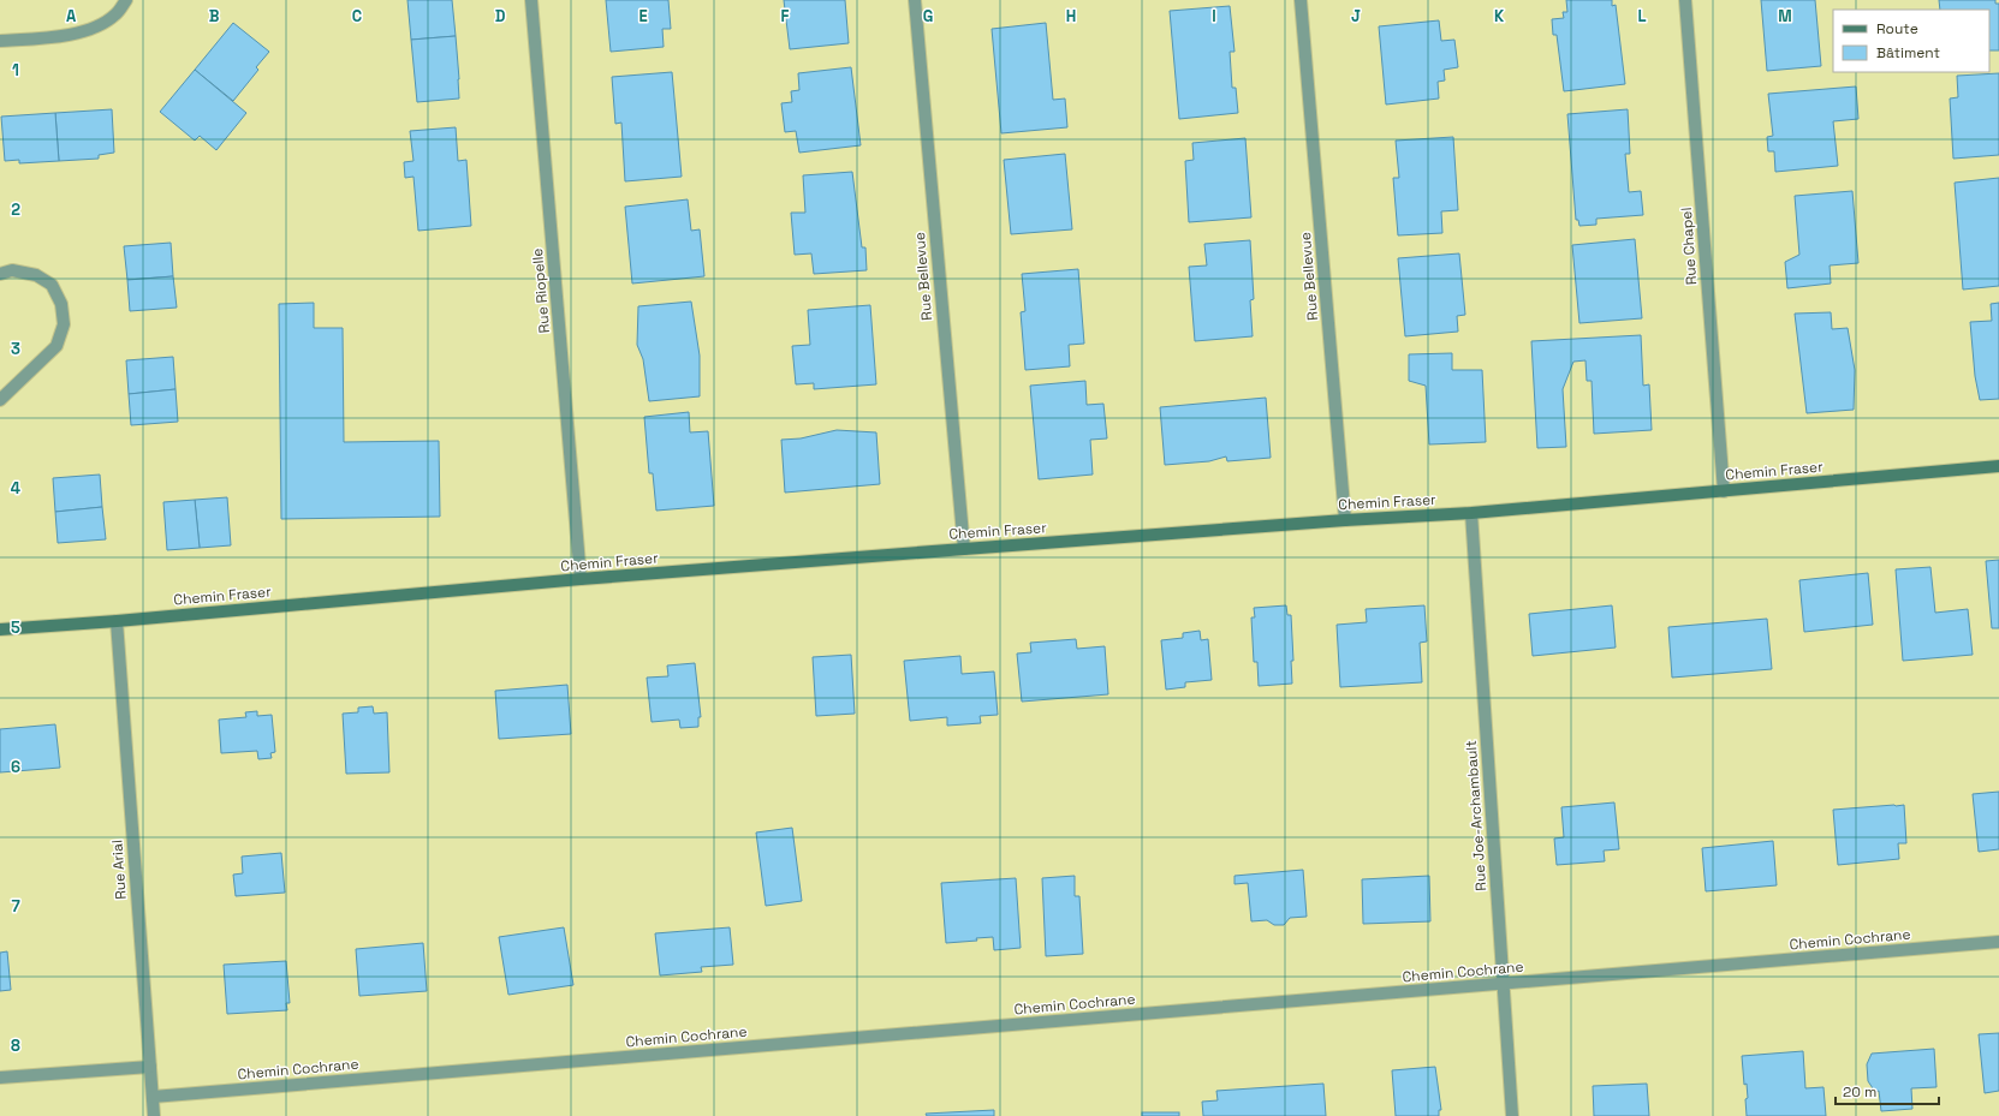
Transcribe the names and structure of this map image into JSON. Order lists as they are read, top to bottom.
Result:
{
  "streets": {
    "street": [
      "Rue Chapel",
      "Rue Bellevue",
      "Rue Riopelle",
      "Chemin Fraser",
      "Rue Joe-Archambault",
      "Rue Arial",
      "Chemin Cochrane"
    ]
  },
  "crossings": [
    ["Rue Chapel", "Chemin Fraser"],
    ["Rue Bellevue", "Chemin Fraser"],
    ["Rue Riopelle", "Chemin Fraser"],
    ["Chemin Fraser", "Rue Joe-Archambault"],
    ["Chemin Fraser", "Rue Arial"],
    ["Rue Joe-Archambault", "Chemin Cochrane"],
    ["Rue Arial", "Chemin Cochrane"]
  ],
  "legend": ["Route", "Bâtiment"],
  "scale_bar": "20 m",
  "grid": {
    "columns": [
      "A",
      "B",
      "C",
      "D",
      "E",
      "F",
      "G",
      "H",
      "I",
      "J",
      "K",
      "L",
      "M"
    ],
    "rows": [
      "1",
      "2",
      "3",
      "4",
      "5",
      "6",
      "7",
      "8"
    ]
  }
}
